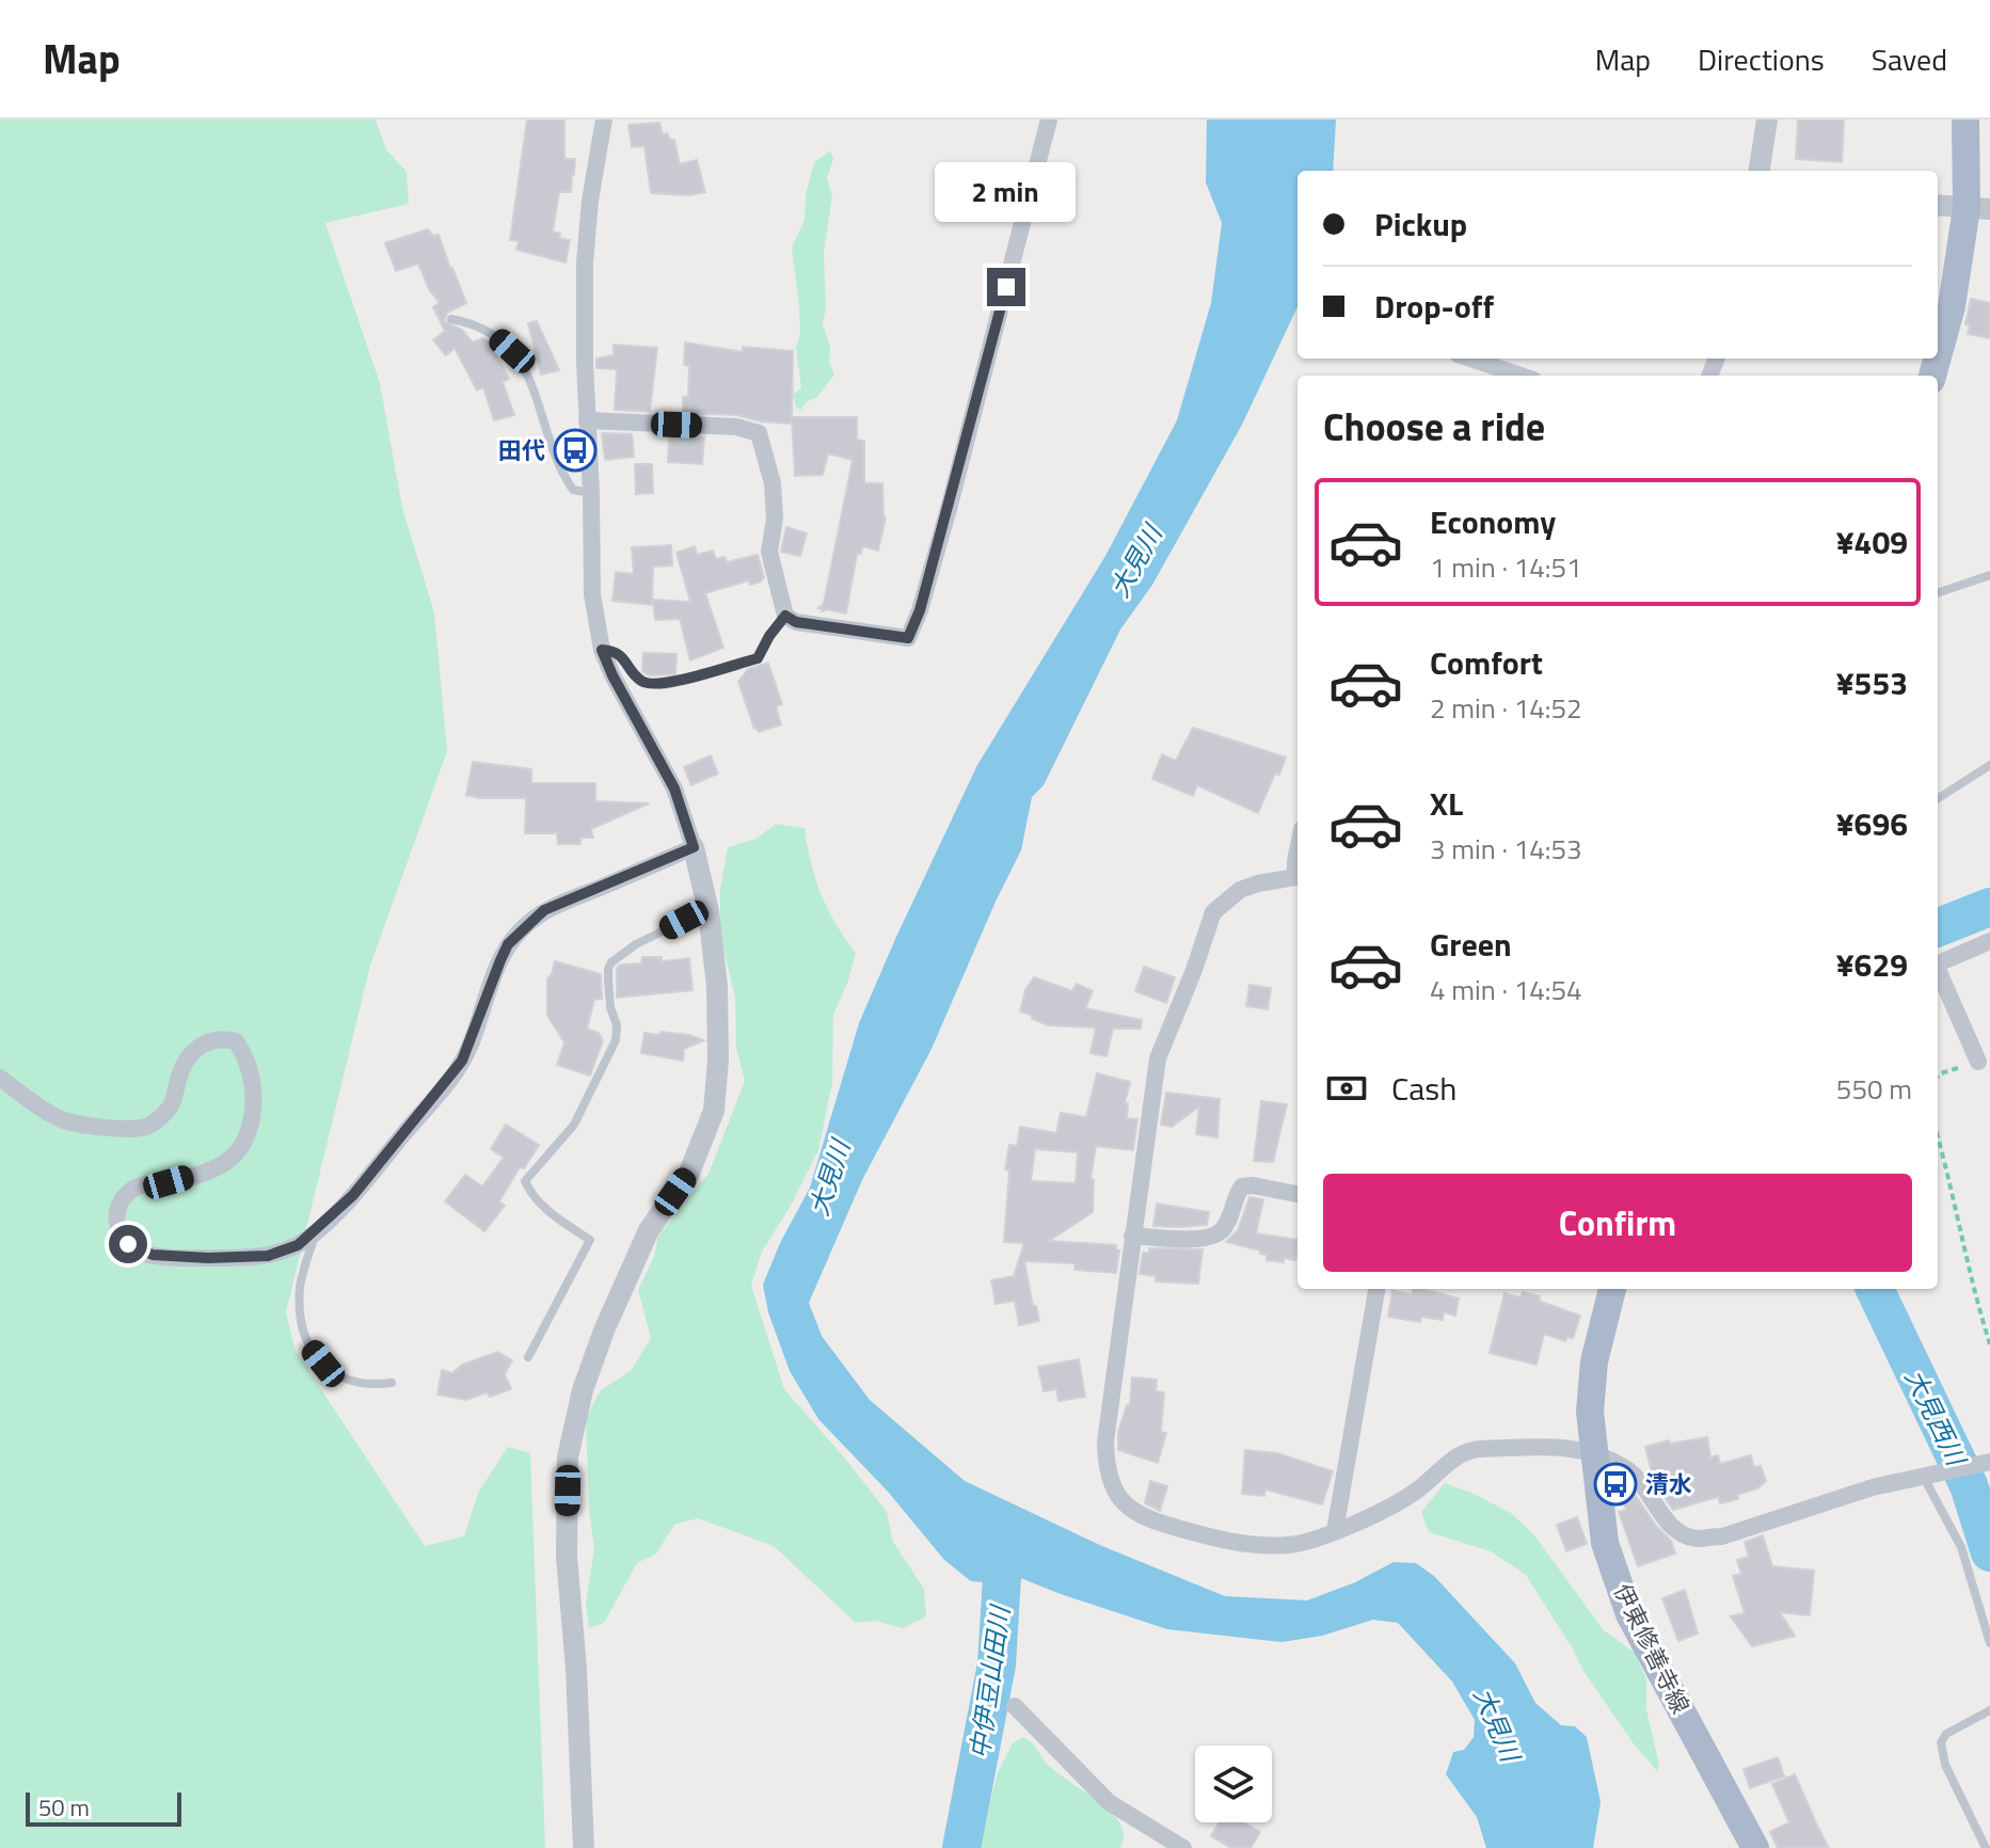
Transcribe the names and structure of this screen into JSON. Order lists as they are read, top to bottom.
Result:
{
  "streets": {
    "main road": ["伊東修善寺線"]
  },
  "water": ["大見川", "大見西川", "中伊豆山田川"],
  "places": {
    "bus stop": ["田代", "清水"]
  },
  "scale_bar": "50 m",
  "page": {
    "header": "Map",
    "nav": ["Map", "Directions", "Saved"],
    "bubble": "2 min",
    "banner": ["Pickup", "Drop-off"],
    "heading": "Choose a ride",
    "list": [
      {
        "name": "Economy",
        "note": "1 min · 14:51",
        "value": "¥409"
      },
      {
        "name": "Comfort",
        "note": "2 min · 14:52",
        "value": "¥553"
      },
      {
        "name": "XL",
        "note": "3 min · 14:53",
        "value": "¥696"
      },
      {
        "name": "Green",
        "note": "4 min · 14:54",
        "value": "¥629"
      }
    ],
    "pay": ["Cash", "550 m"],
    "buttons": "Confirm",
    "scale": "50 m"
  }
}
